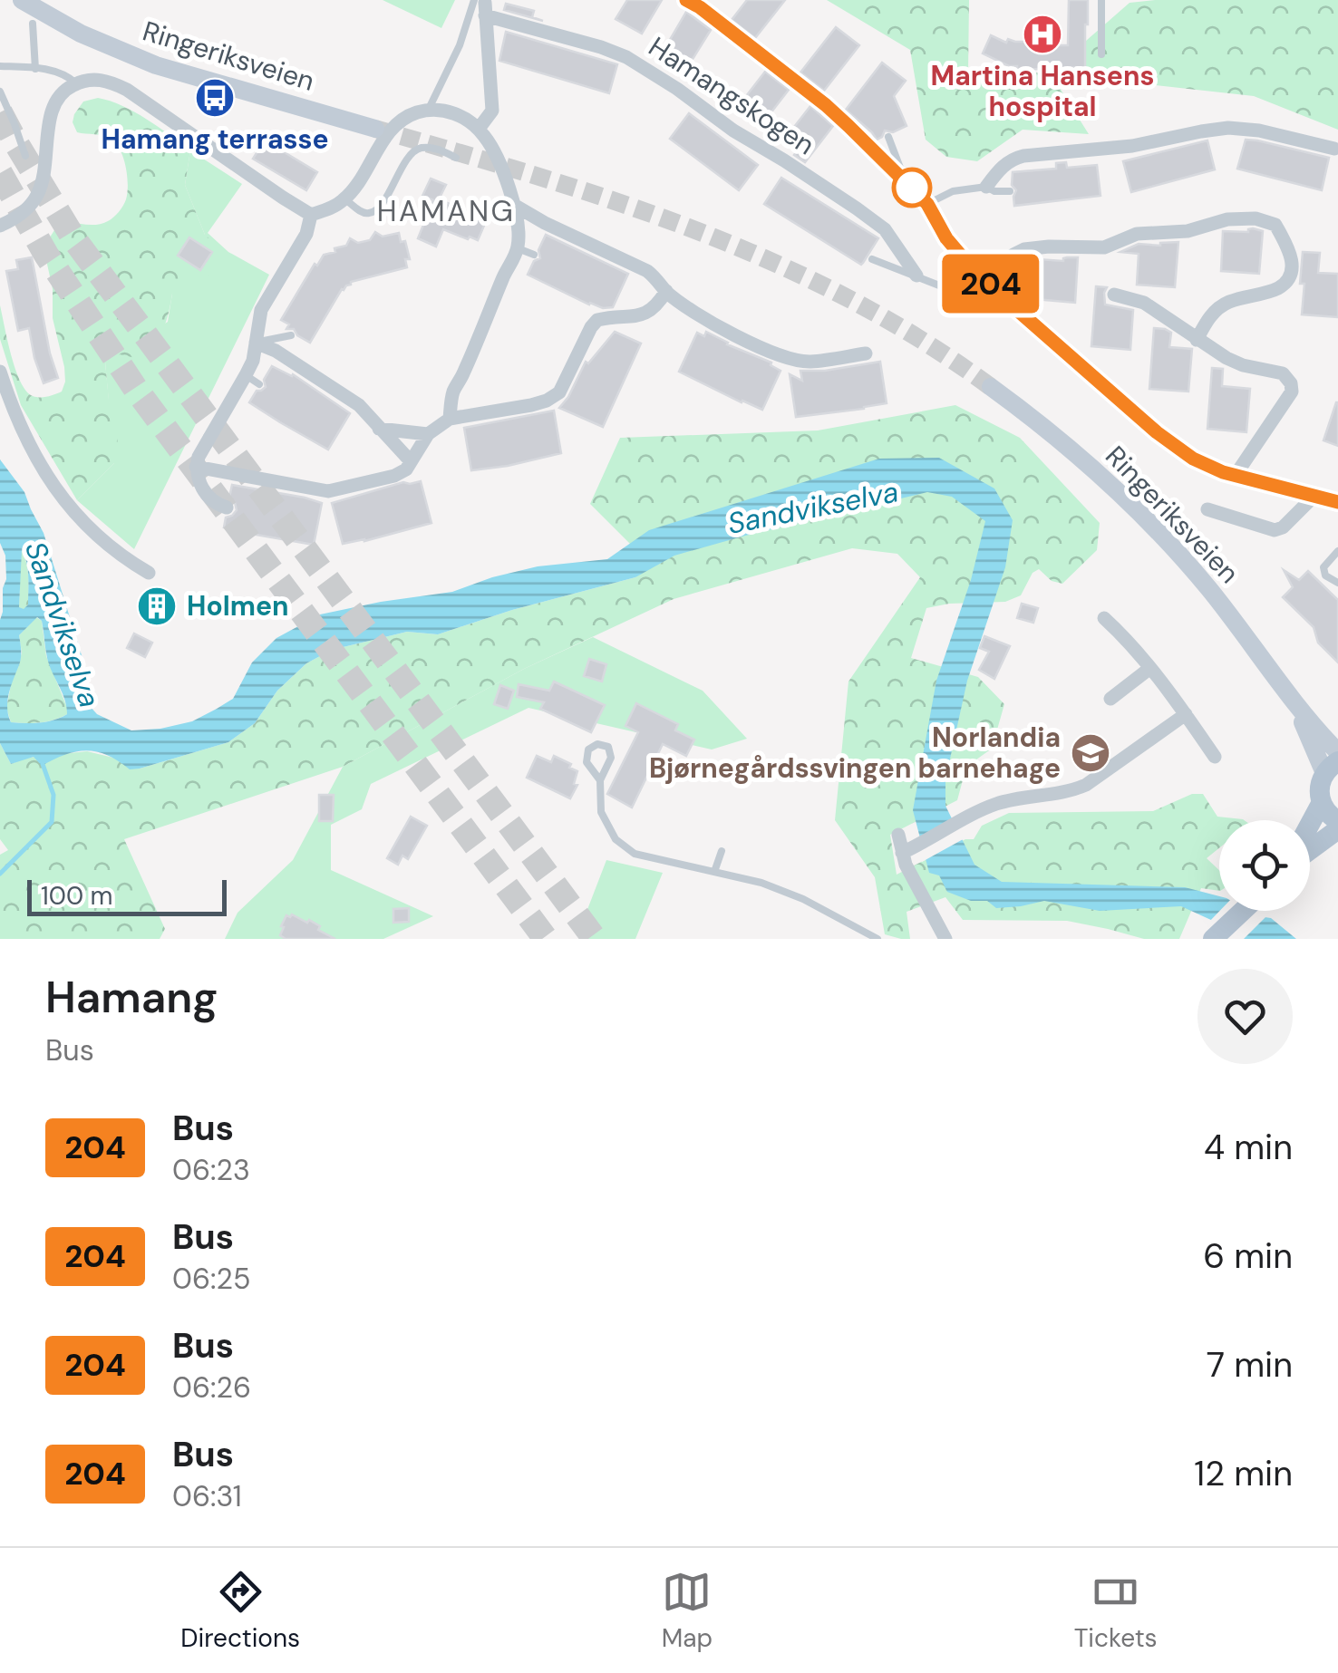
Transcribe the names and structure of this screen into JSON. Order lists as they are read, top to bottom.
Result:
{
  "streets": {
    "main road": ["Ringeriksveien"],
    "street": ["Hamangskogen"]
  },
  "districts": ["HAMANG"],
  "water": ["Sandvikselva"],
  "places": {
    "hospital": ["Martina Hansens hospital"],
    "bus stop": ["Hamang terrasse"],
    "building": ["Holmen"],
    "school or university": ["Norlandia Bjørnegårdssvingen barnehage"]
  },
  "lines": ["bus line 204"],
  "scale_bar": "100 m",
  "page": {
    "on_map": "204",
    "scale": "100 m",
    "heading": ["Hamang", "Bus"],
    "list": [
      {
        "mark": "204",
        "name": "Bus",
        "note": "06:23",
        "value": "4 min"
      },
      {
        "mark": "204",
        "name": "Bus",
        "note": "06:25",
        "value": "6 min"
      },
      {
        "mark": "204",
        "name": "Bus",
        "note": "06:26",
        "value": "7 min"
      },
      {
        "mark": "204",
        "name": "Bus",
        "note": "06:31",
        "value": "12 min"
      }
    ],
    "tabs": ["Directions", "Map", "Tickets"]
  }
}
